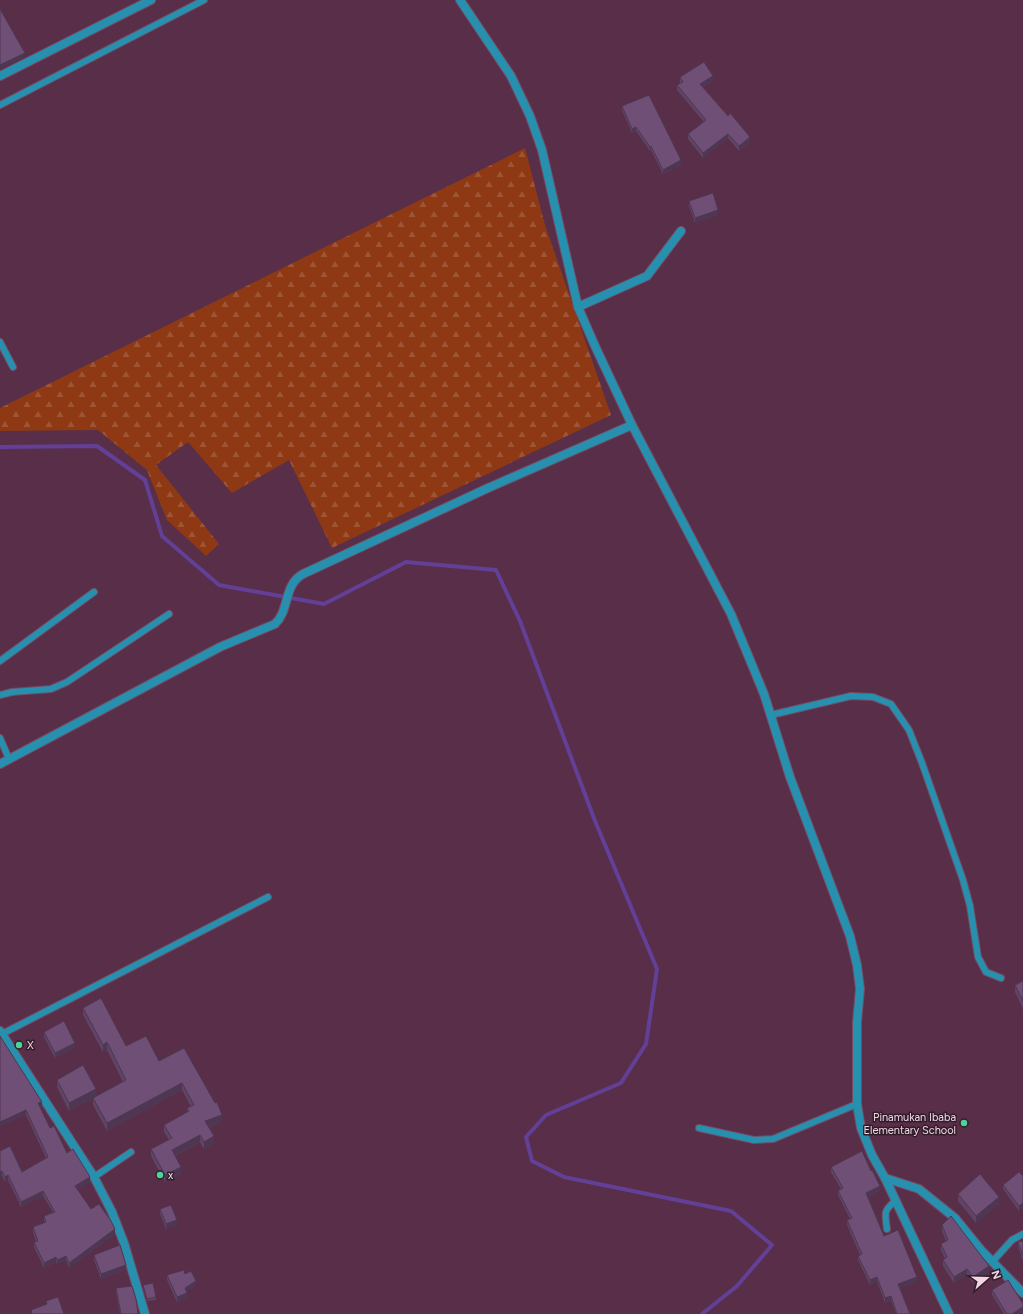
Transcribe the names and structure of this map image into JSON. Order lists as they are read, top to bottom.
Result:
{
  "places": ["X", "Pinamukan Ibaba Elementary School", "x"],
  "north": "right"
}
